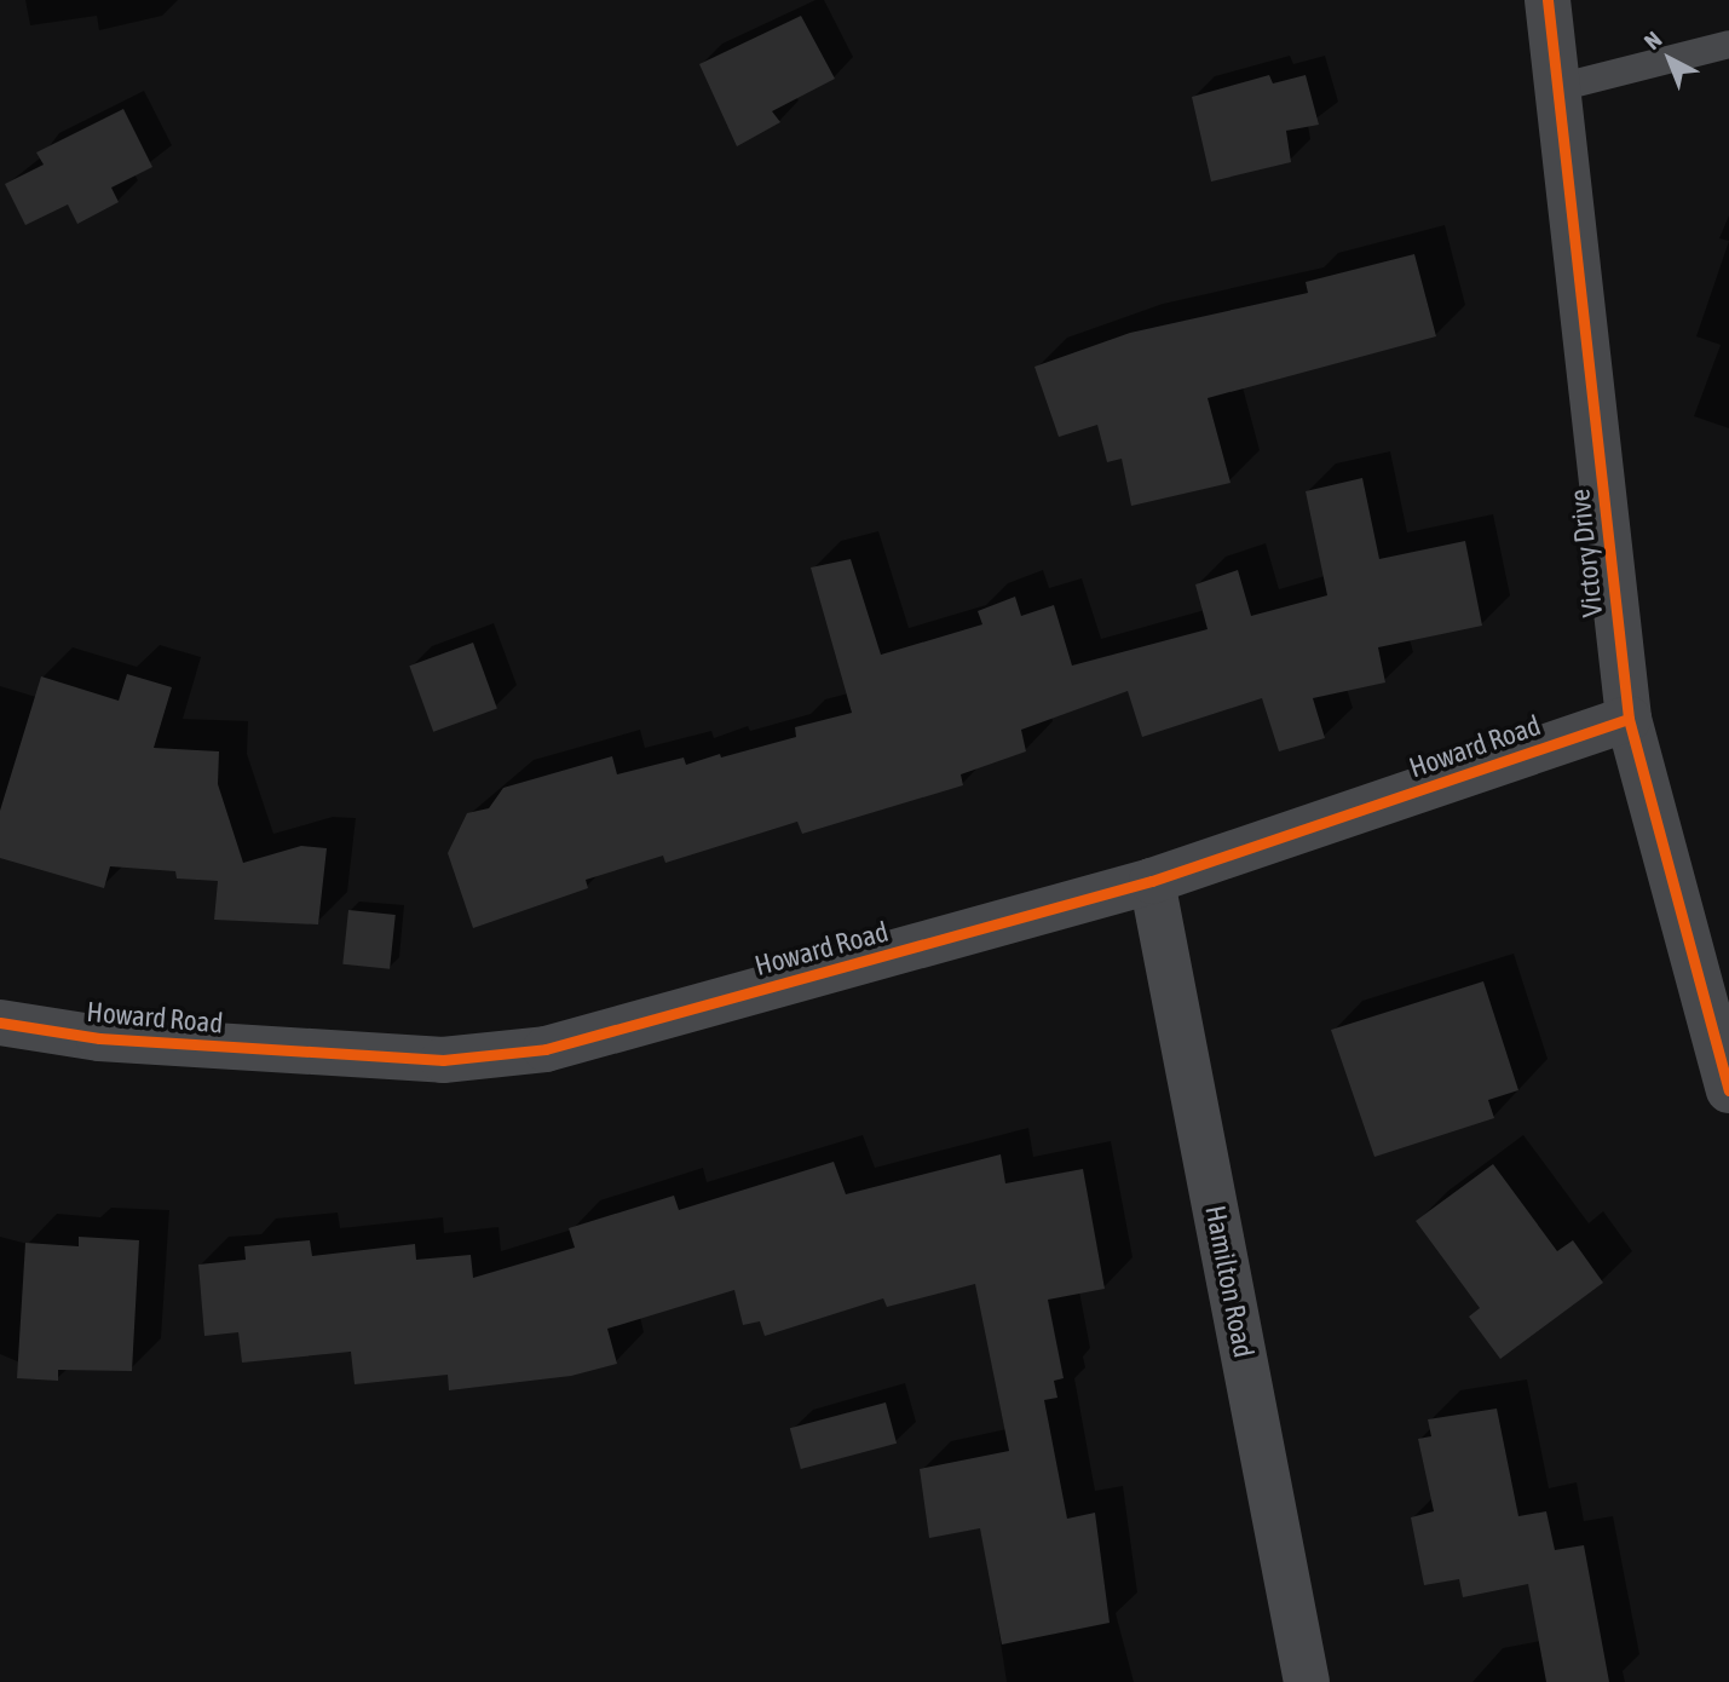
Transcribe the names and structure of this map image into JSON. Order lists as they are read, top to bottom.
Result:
{
  "streets": {
    "street": ["Victory Drive", "Howard Road", "Hamilton Road"]
  },
  "crossings": [
    ["Victory Drive", "Howard Road"],
    ["Howard Road", "Hamilton Road"]
  ],
  "north": "top left"
}
